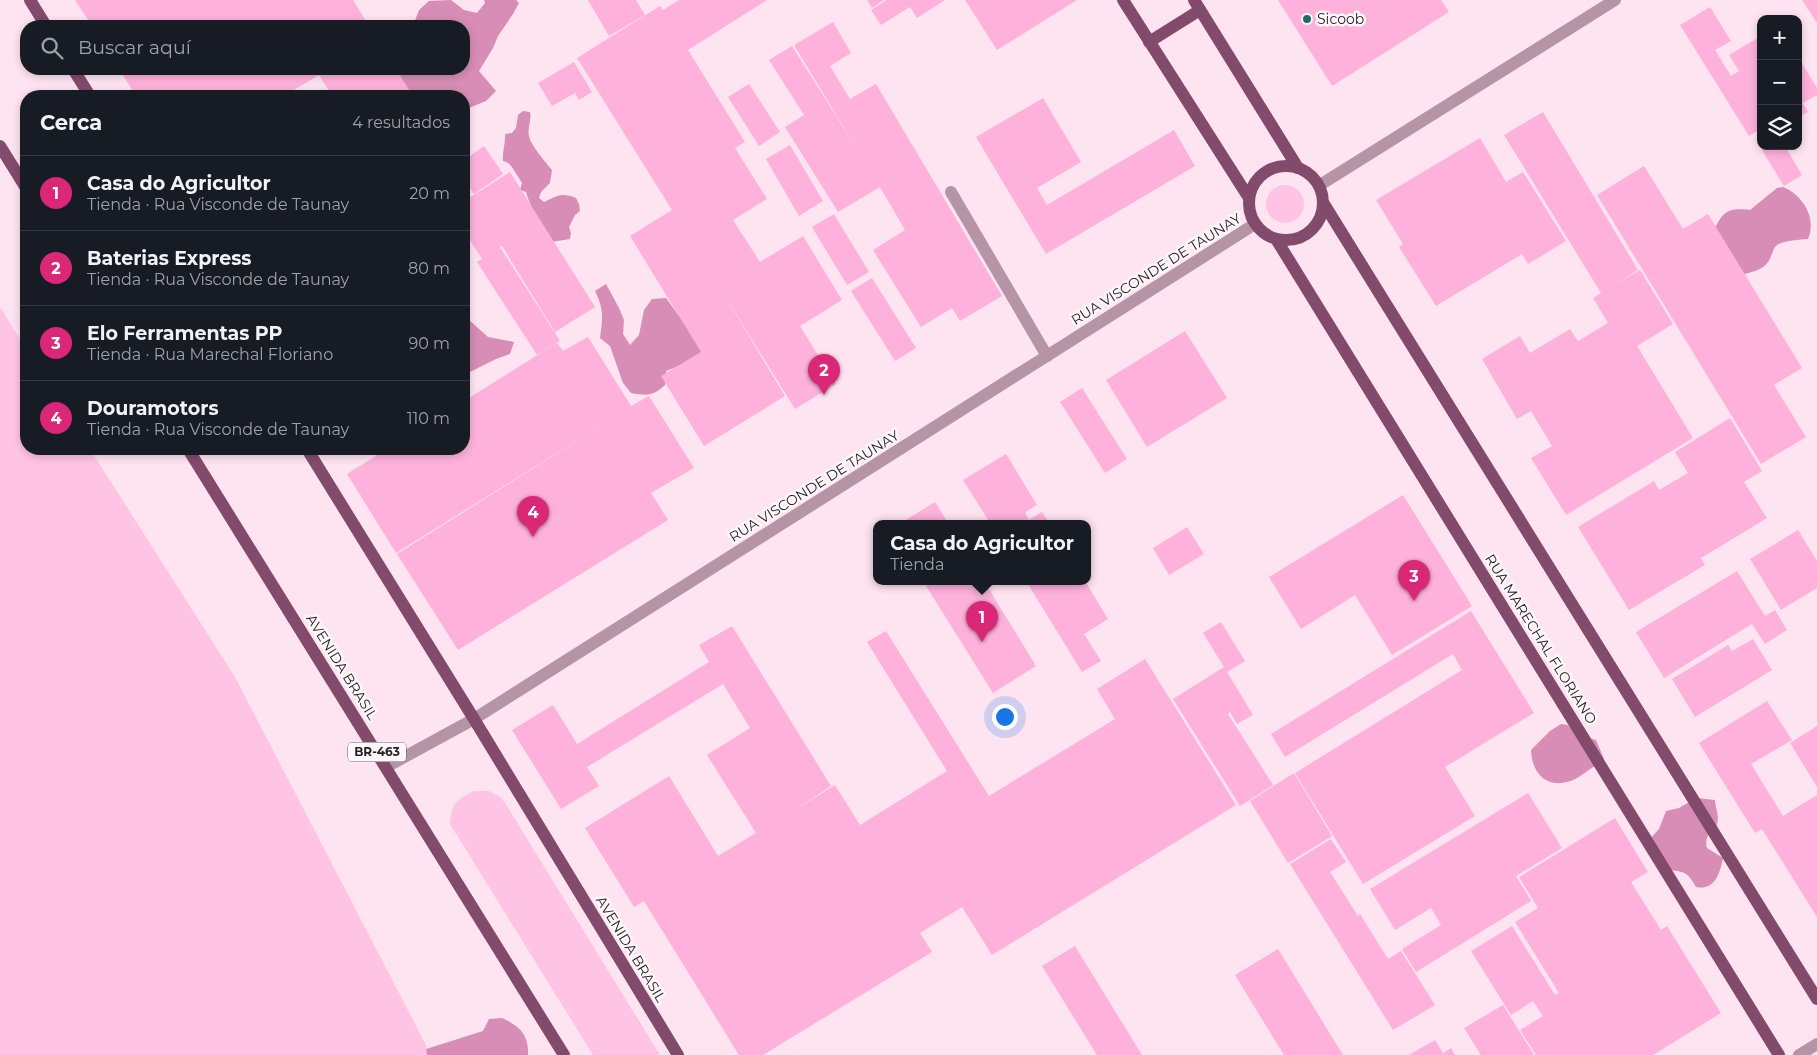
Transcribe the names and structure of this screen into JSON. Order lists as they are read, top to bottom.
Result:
{
  "streets": {
    "main road": ["RUA MARECHAL FLORIANO", "AVENIDA BRASIL", "BR-463"],
    "street": ["RUA VISCONDE DE TAUNAY"]
  },
  "crossings": [
    ["RUA VISCONDE DE TAUNAY", "RUA MARECHAL FLORIANO"],
    ["RUA VISCONDE DE TAUNAY", "AVENIDA BRASIL"]
  ],
  "places": ["Sicoob"],
  "page": {
    "map_buttons": ["+", "−"],
    "search": "Buscar aquí",
    "heading": ["Cerca", "4 resultados"],
    "list": [
      {
        "mark": "1",
        "name": "Casa do Agricultor",
        "note": "Tienda · Rua Visconde de Taunay",
        "value": "20 m"
      },
      {
        "mark": "2",
        "name": "Baterias Express",
        "note": "Tienda · Rua Visconde de Taunay",
        "value": "80 m"
      },
      {
        "mark": "3",
        "name": "Elo Ferramentas PP",
        "note": "Tienda · Rua Marechal Floriano",
        "value": "90 m"
      },
      {
        "mark": "4",
        "name": "Douramotors",
        "note": "Tienda · Rua Visconde de Taunay",
        "value": "110 m"
      }
    ],
    "pins": [
      "2",
      "4",
      "3",
      "1"
    ],
    "popup": ["Casa do Agricultor", "Tienda"]
  }
}
